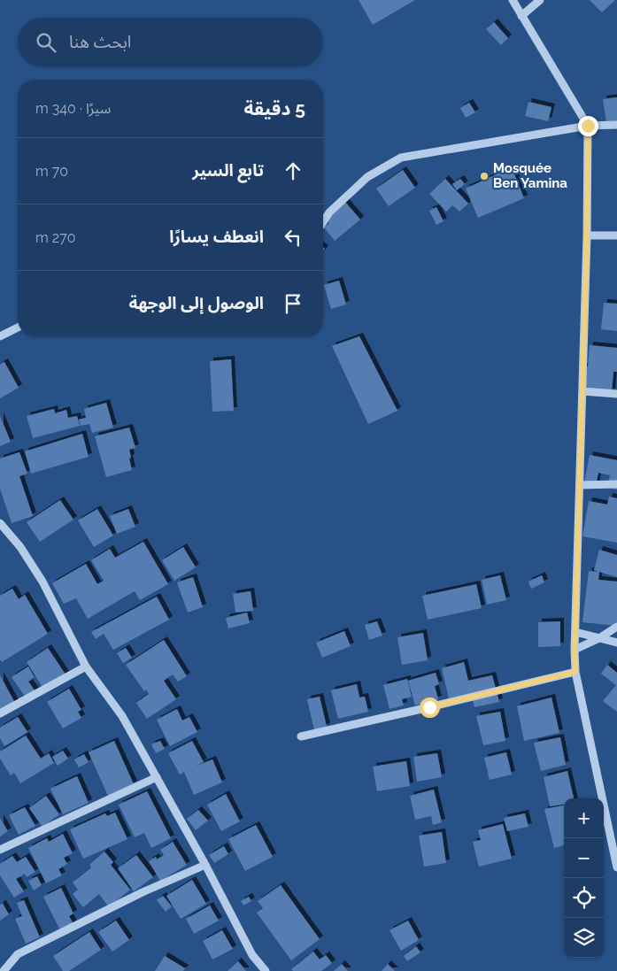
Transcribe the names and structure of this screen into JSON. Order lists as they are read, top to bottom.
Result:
{
  "places": ["Mosquée Ben Yamina"],
  "page": {
    "search": "ابحث هنا",
    "heading": ["5 دقيقة", "سيرًا · 340 m"],
    "list": [
      ["تابع السير", "70 m"],
      ["انعطف يسارًا", "270 m"],
      "الوصول إلى الوجهة"
    ],
    "map_buttons": ["+", "−"]
  }
}
